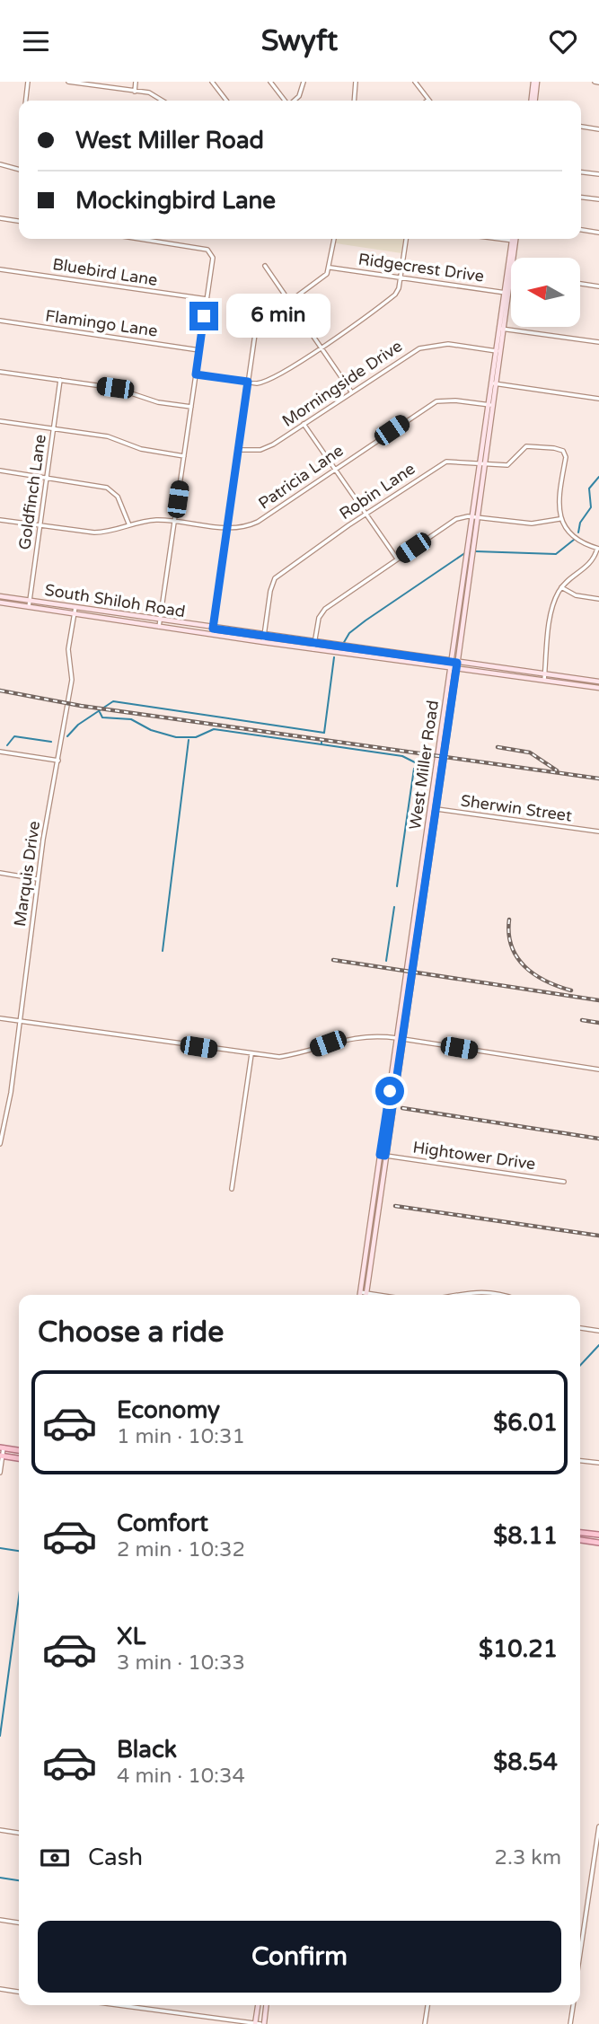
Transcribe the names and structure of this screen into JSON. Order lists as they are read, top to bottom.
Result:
{
  "streets": {
    "main road": ["South Shiloh Road", "West Miller Road"],
    "street": [
      "Ridgecrest Drive",
      "Bluebird Lane",
      "Flamingo Lane",
      "Morningside Drive",
      "Patricia Lane",
      "Robin Lane",
      "Goldfinch Lane",
      "Sherwin Street",
      "Marquis Drive",
      "Hightower Drive"
    ]
  },
  "crossings": [
    ["Ridgecrest Drive", "West Miller Road"],
    ["Morningside Drive", "West Miller Road"],
    ["Patricia Lane", "Goldfinch Lane"],
    ["Patricia Lane", "West Miller Road"],
    ["Robin Lane", "South Shiloh Road"],
    ["Robin Lane", "West Miller Road"],
    ["Goldfinch Lane", "South Shiloh Road"],
    ["South Shiloh Road", "West Miller Road"],
    ["South Shiloh Road", "Marquis Drive"],
    ["West Miller Road", "Sherwin Street"],
    ["West Miller Road", "Hightower Drive"]
  ],
  "north": "left",
  "page": {
    "header": "Swyft",
    "banner": ["West Miller Road", "Mockingbird Lane"],
    "bubble": "6 min",
    "heading": "Choose a ride",
    "list": [
      {
        "name": "Economy",
        "note": "1 min · 10:31",
        "value": "$6.01"
      },
      {
        "name": "Comfort",
        "note": "2 min · 10:32",
        "value": "$8.11"
      },
      {
        "name": "XL",
        "note": "3 min · 10:33",
        "value": "$10.21"
      },
      {
        "name": "Black",
        "note": "4 min · 10:34",
        "value": "$8.54"
      }
    ],
    "pay": ["Cash", "2.3 km"],
    "buttons": "Confirm"
  }
}
